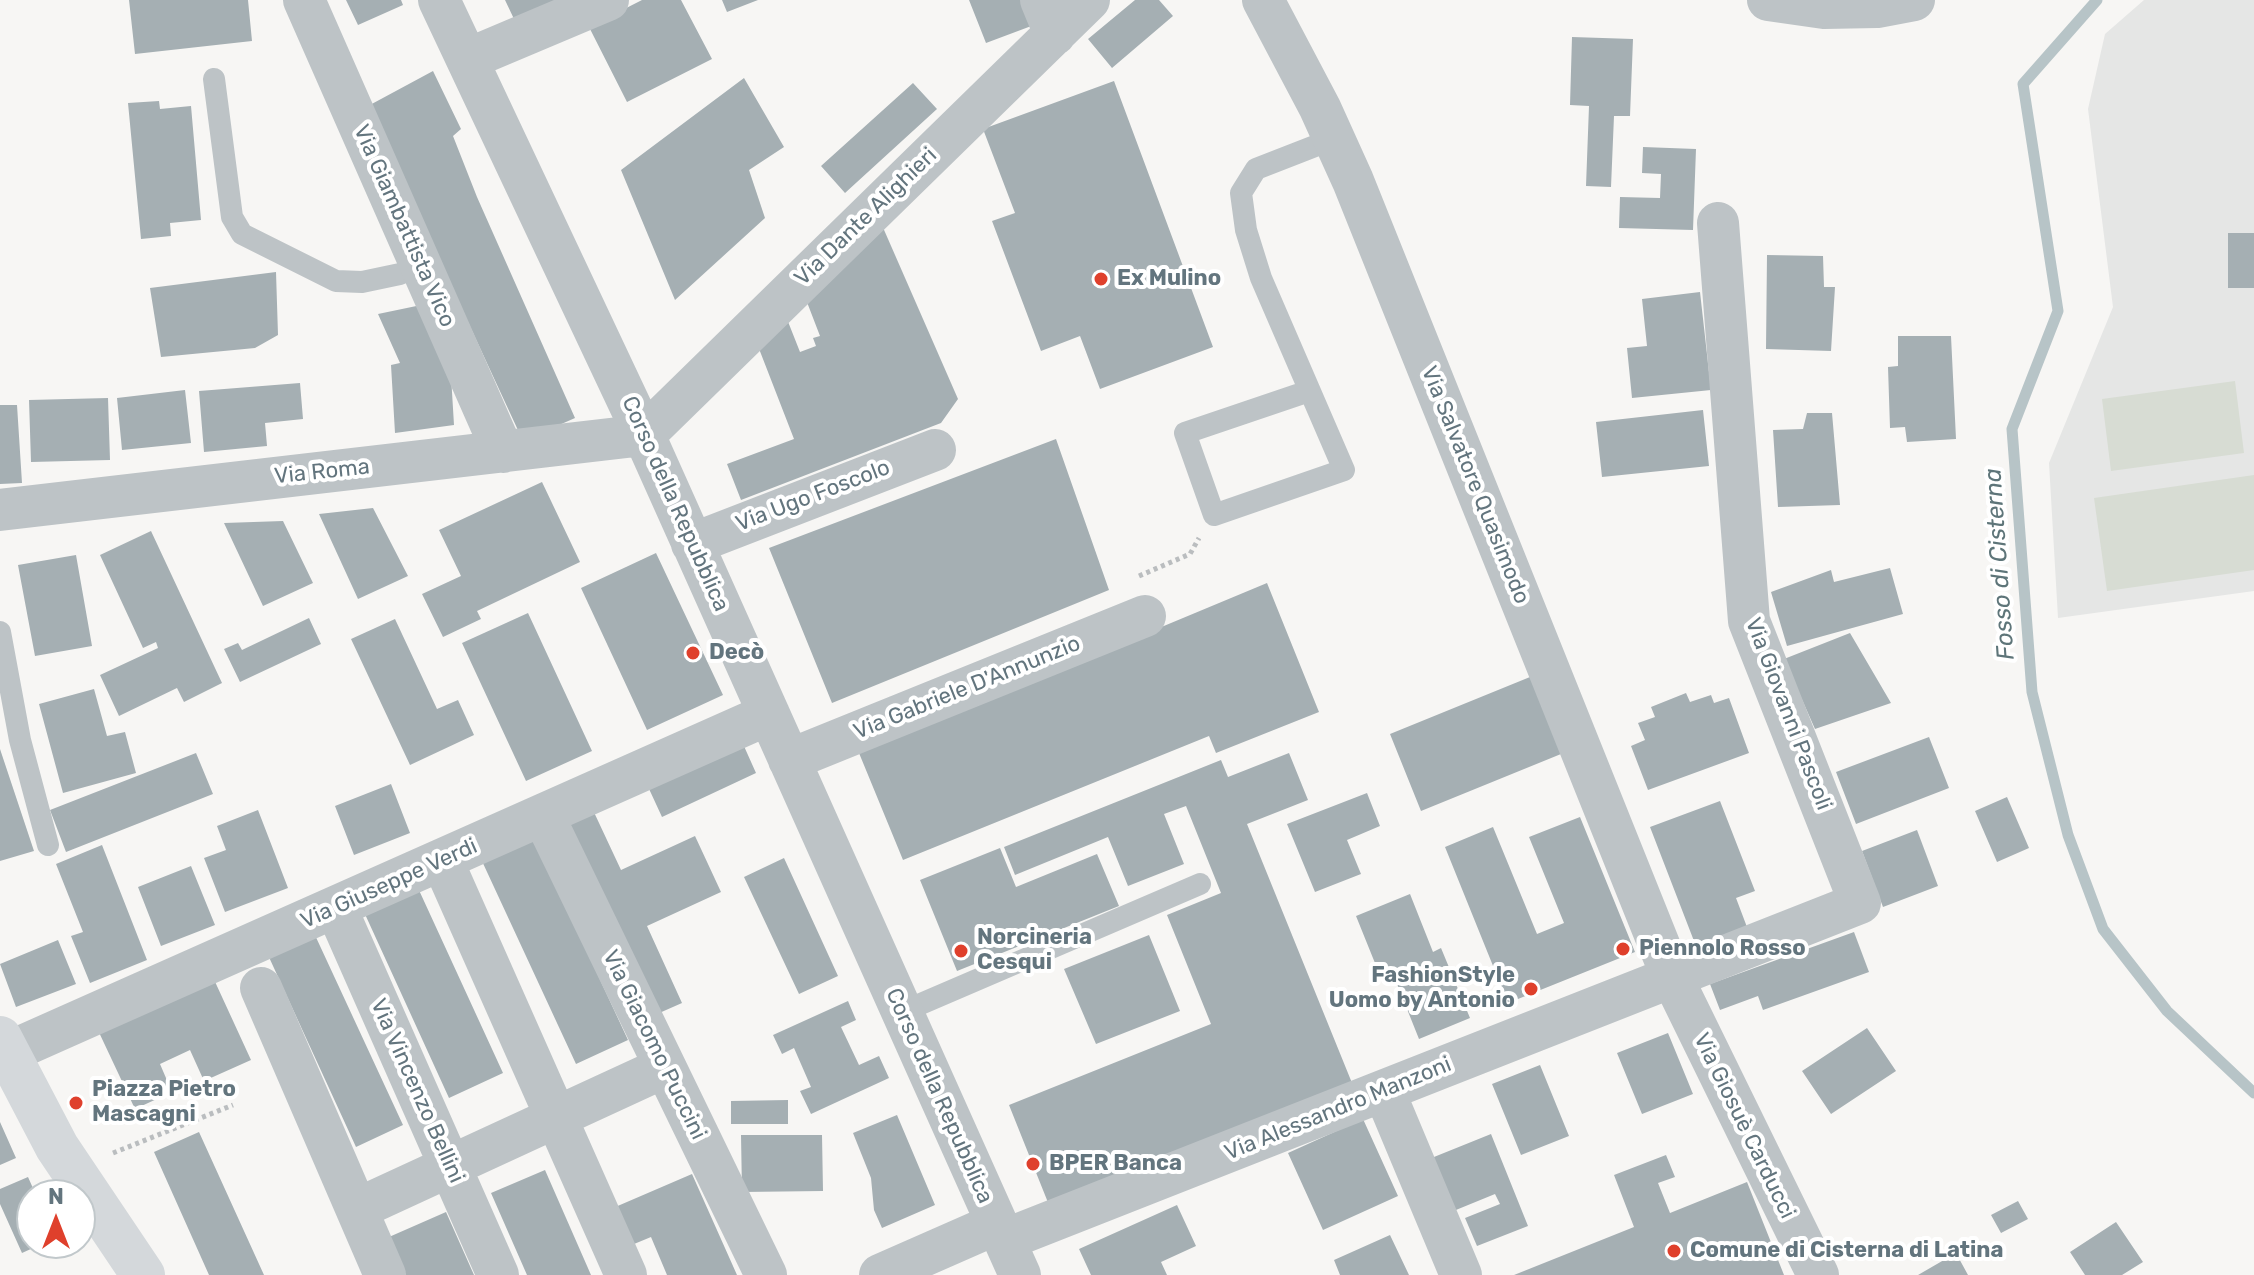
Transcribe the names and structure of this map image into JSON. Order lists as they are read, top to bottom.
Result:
{
  "streets": {
    "street": [
      "Via Dante Alighieri",
      "Via Giambattista Vico",
      "Via Roma",
      "Via Salvatore Quasimodo",
      "Via Ugo Foscolo",
      "Corso della Repubblica",
      "Via Gabriele D'Annunzio",
      "Via Giovanni Pascoli",
      "Via Giuseppe Verdi",
      "Via Giacomo Puccini",
      "Via Vincenzo Bellini",
      "Via Alessandro Manzoni",
      "Via Giosuè Carducci"
    ]
  },
  "crossings": [
    ["Via Dante Alighieri", "Via Roma"],
    ["Via Dante Alighieri", "Corso della Repubblica"],
    ["Via Giambattista Vico", "Via Roma"],
    ["Via Roma", "Corso della Repubblica"],
    ["Via Salvatore Quasimodo", "Via Giovanni Pascoli"],
    ["Via Salvatore Quasimodo", "Via Alessandro Manzoni"],
    ["Via Salvatore Quasimodo", "Via Giosuè Carducci"],
    ["Via Ugo Foscolo", "Corso della Repubblica"],
    ["Corso della Repubblica", "Via Gabriele D'Annunzio"],
    ["Corso della Repubblica", "Via Giuseppe Verdi"],
    ["Corso della Repubblica", "Via Alessandro Manzoni"],
    ["Via Giovanni Pascoli", "Via Alessandro Manzoni"],
    ["Via Giovanni Pascoli", "Via Giosuè Carducci"],
    ["Via Giuseppe Verdi", "Via Giacomo Puccini"],
    ["Via Giuseppe Verdi", "Via Vincenzo Bellini"],
    ["Via Alessandro Manzoni", "Via Giosuè Carducci"]
  ],
  "water": ["Fosso di Cisterna"],
  "places": [
    "Ex Mulino",
    "Decò",
    "Piennolo Rosso",
    "Norcineria Cesqui",
    "FashionStyle Uomo by Antonio",
    "Piazza Pietro Mascagni",
    "BPER Banca",
    "Comune di Cisterna di Latina"
  ],
  "north": "top"
}
